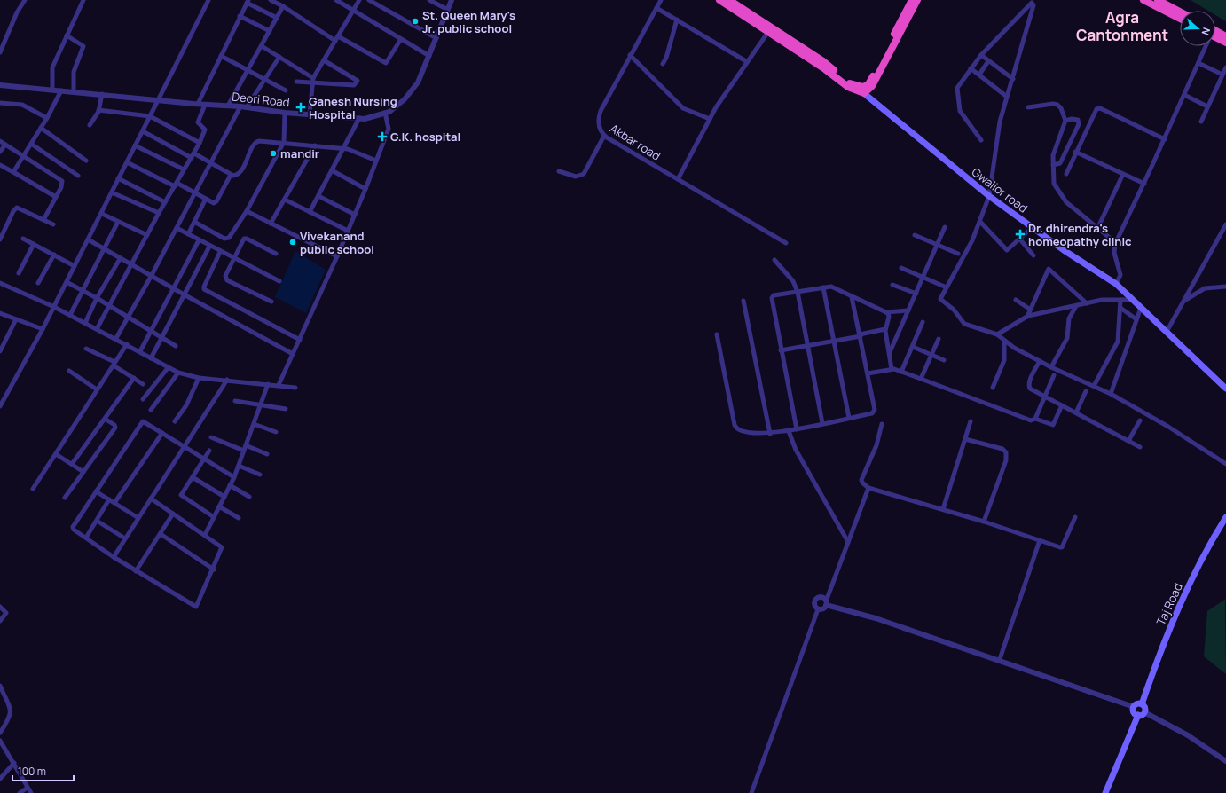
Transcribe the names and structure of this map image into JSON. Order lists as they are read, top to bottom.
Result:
{
  "streets": {
    "main road": ["Gwalior road", "Taj Road"],
    "street": ["Deori Road", "Akbar road"]
  },
  "districts": ["Agra Cantonment"],
  "places": {
    "other": ["St. Queen Mary's Jr. public school", "mandir", "Vivekanand public school"],
    "health": ["Ganesh Nursing Hospital", "G.K. hospital", "Dr. dhirendra's homeopathy clinic"]
  },
  "scale_bar": "100 m",
  "north": "right"
}
